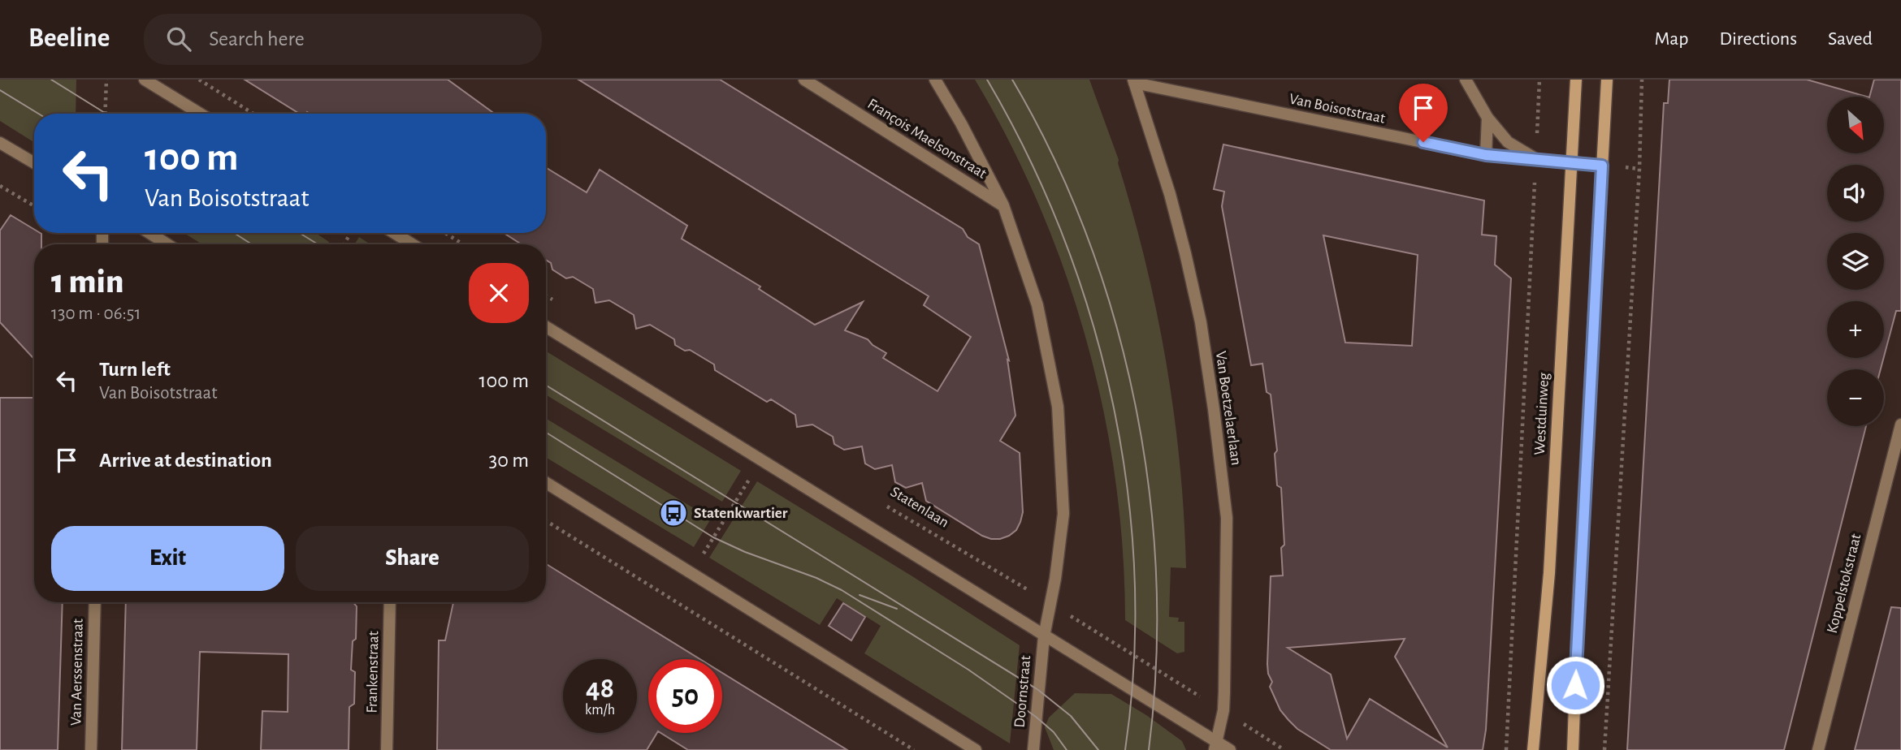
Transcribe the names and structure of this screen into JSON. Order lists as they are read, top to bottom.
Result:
{
  "streets": {
    "main road": ["Westduinweg"],
    "street": [
      "Van Boisotstraat",
      "François Maelsonstraat",
      "Van Boetzelaerlaan",
      "Koppelstokstraat",
      "Van Aerssenstraat",
      "Frankenstraat",
      "Doornstraat"
    ],
    "path": ["Statenlaan"]
  },
  "crossings": [
    ["Van Boisotstraat", "Van Boetzelaerlaan"],
    ["Van Boisotstraat", "Westduinweg"],
    ["Van Boetzelaerlaan", "Statenlaan"]
  ],
  "places": {
    "bus stop": ["Statenkwartier"]
  },
  "north": "bottom right",
  "page": {
    "header": "Beeline",
    "search": "Search here",
    "nav": ["Map", "Directions", "Saved"],
    "map_buttons": ["+", "−"],
    "turn": ["100 m", "Van Boisotstraat"],
    "heading": ["1 min", "130 m · 06:51"],
    "list": [
      {
        "name": "Turn left",
        "note": "Van Boisotstraat",
        "value": "100 m"
      },
      {
        "name": "Arrive at destination",
        "value": "30 m"
      }
    ],
    "buttons": ["Exit", "Share"],
    "speed": "48 km/h",
    "limit": "50"
  }
}
